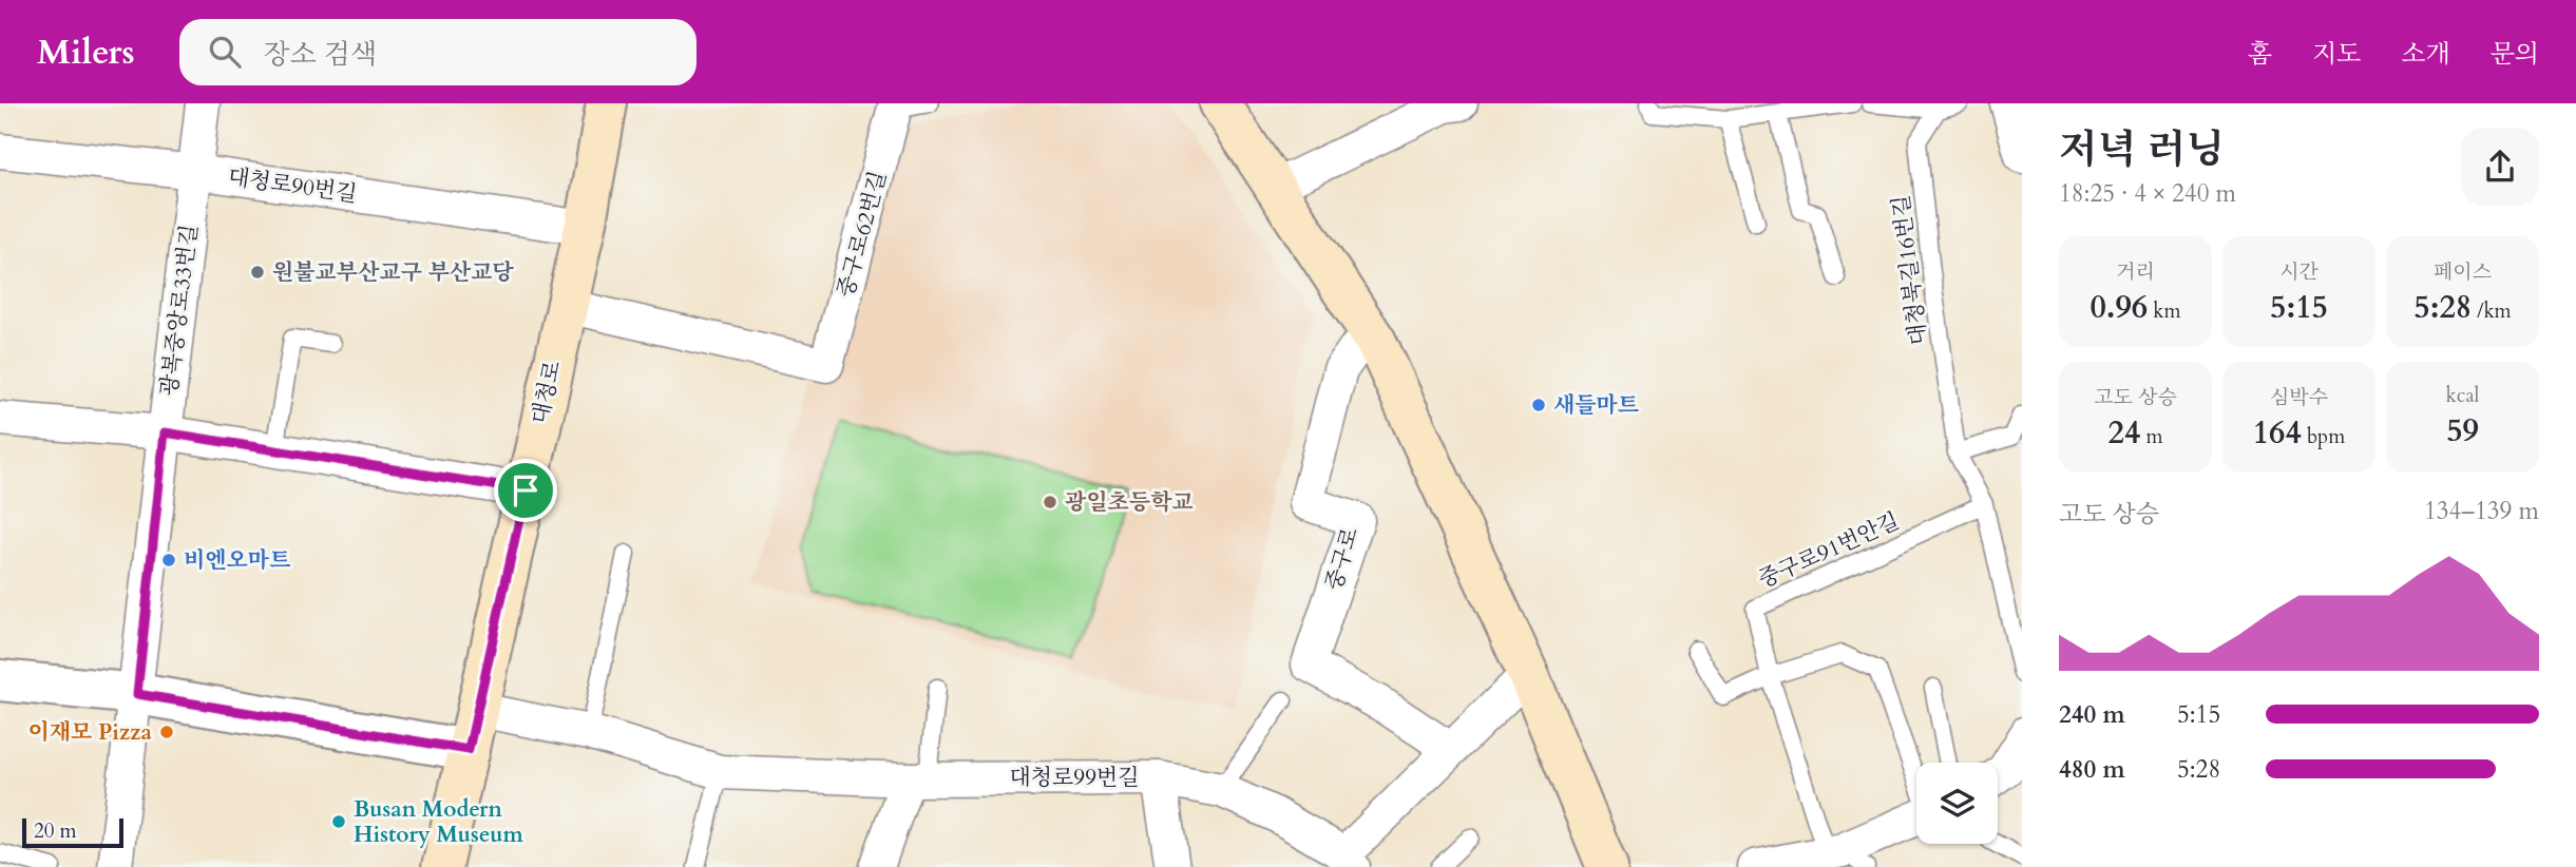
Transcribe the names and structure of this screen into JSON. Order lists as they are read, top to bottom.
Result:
{
  "streets": {
    "main road": ["대청로"],
    "street": [
      "대청로90번길",
      "중구로62번길",
      "광복중앙로33번길",
      "중구로",
      "대청로99번길"
    ],
    "lane": ["대청북길16번길", "중구로91번안길"]
  },
  "crossings": [
    ["대청로90번길", "광복중앙로33번길"],
    ["대청로90번길", "대청로"],
    ["중구로62번길", "대청로"],
    ["대청북길16번길", "중구로91번안길"],
    ["대청로", "대청로99번길"]
  ],
  "places": [
    "원불교부산교구 부산교당",
    "새들마트",
    "광일초등학교",
    "비엔오마트",
    "이재모 Pizza",
    "Busan Modern History Museum"
  ],
  "scale_bar": "20 m",
  "page": {
    "header": "Milers",
    "search": "장소 검색",
    "nav": [
      "홈",
      "지도",
      "소개",
      "문의"
    ],
    "heading": ["저녁 러닝", "18:25 · 4 × 240 m"],
    "stats": [
      ["거리", "0.96 km"],
      ["시간", "5:15"],
      ["페이스", "5:28 /km"],
      ["고도 상승", "24 m"],
      ["심박수", "164 bpm"],
      ["kcal", "59"]
    ],
    "chart": ["고도 상승", "134–139 m"],
    "list": [
      {
        "name": "240 m",
        "note": "5:15"
      },
      {
        "name": "480 m",
        "note": "5:28"
      }
    ],
    "scale": "20 m"
  }
}
